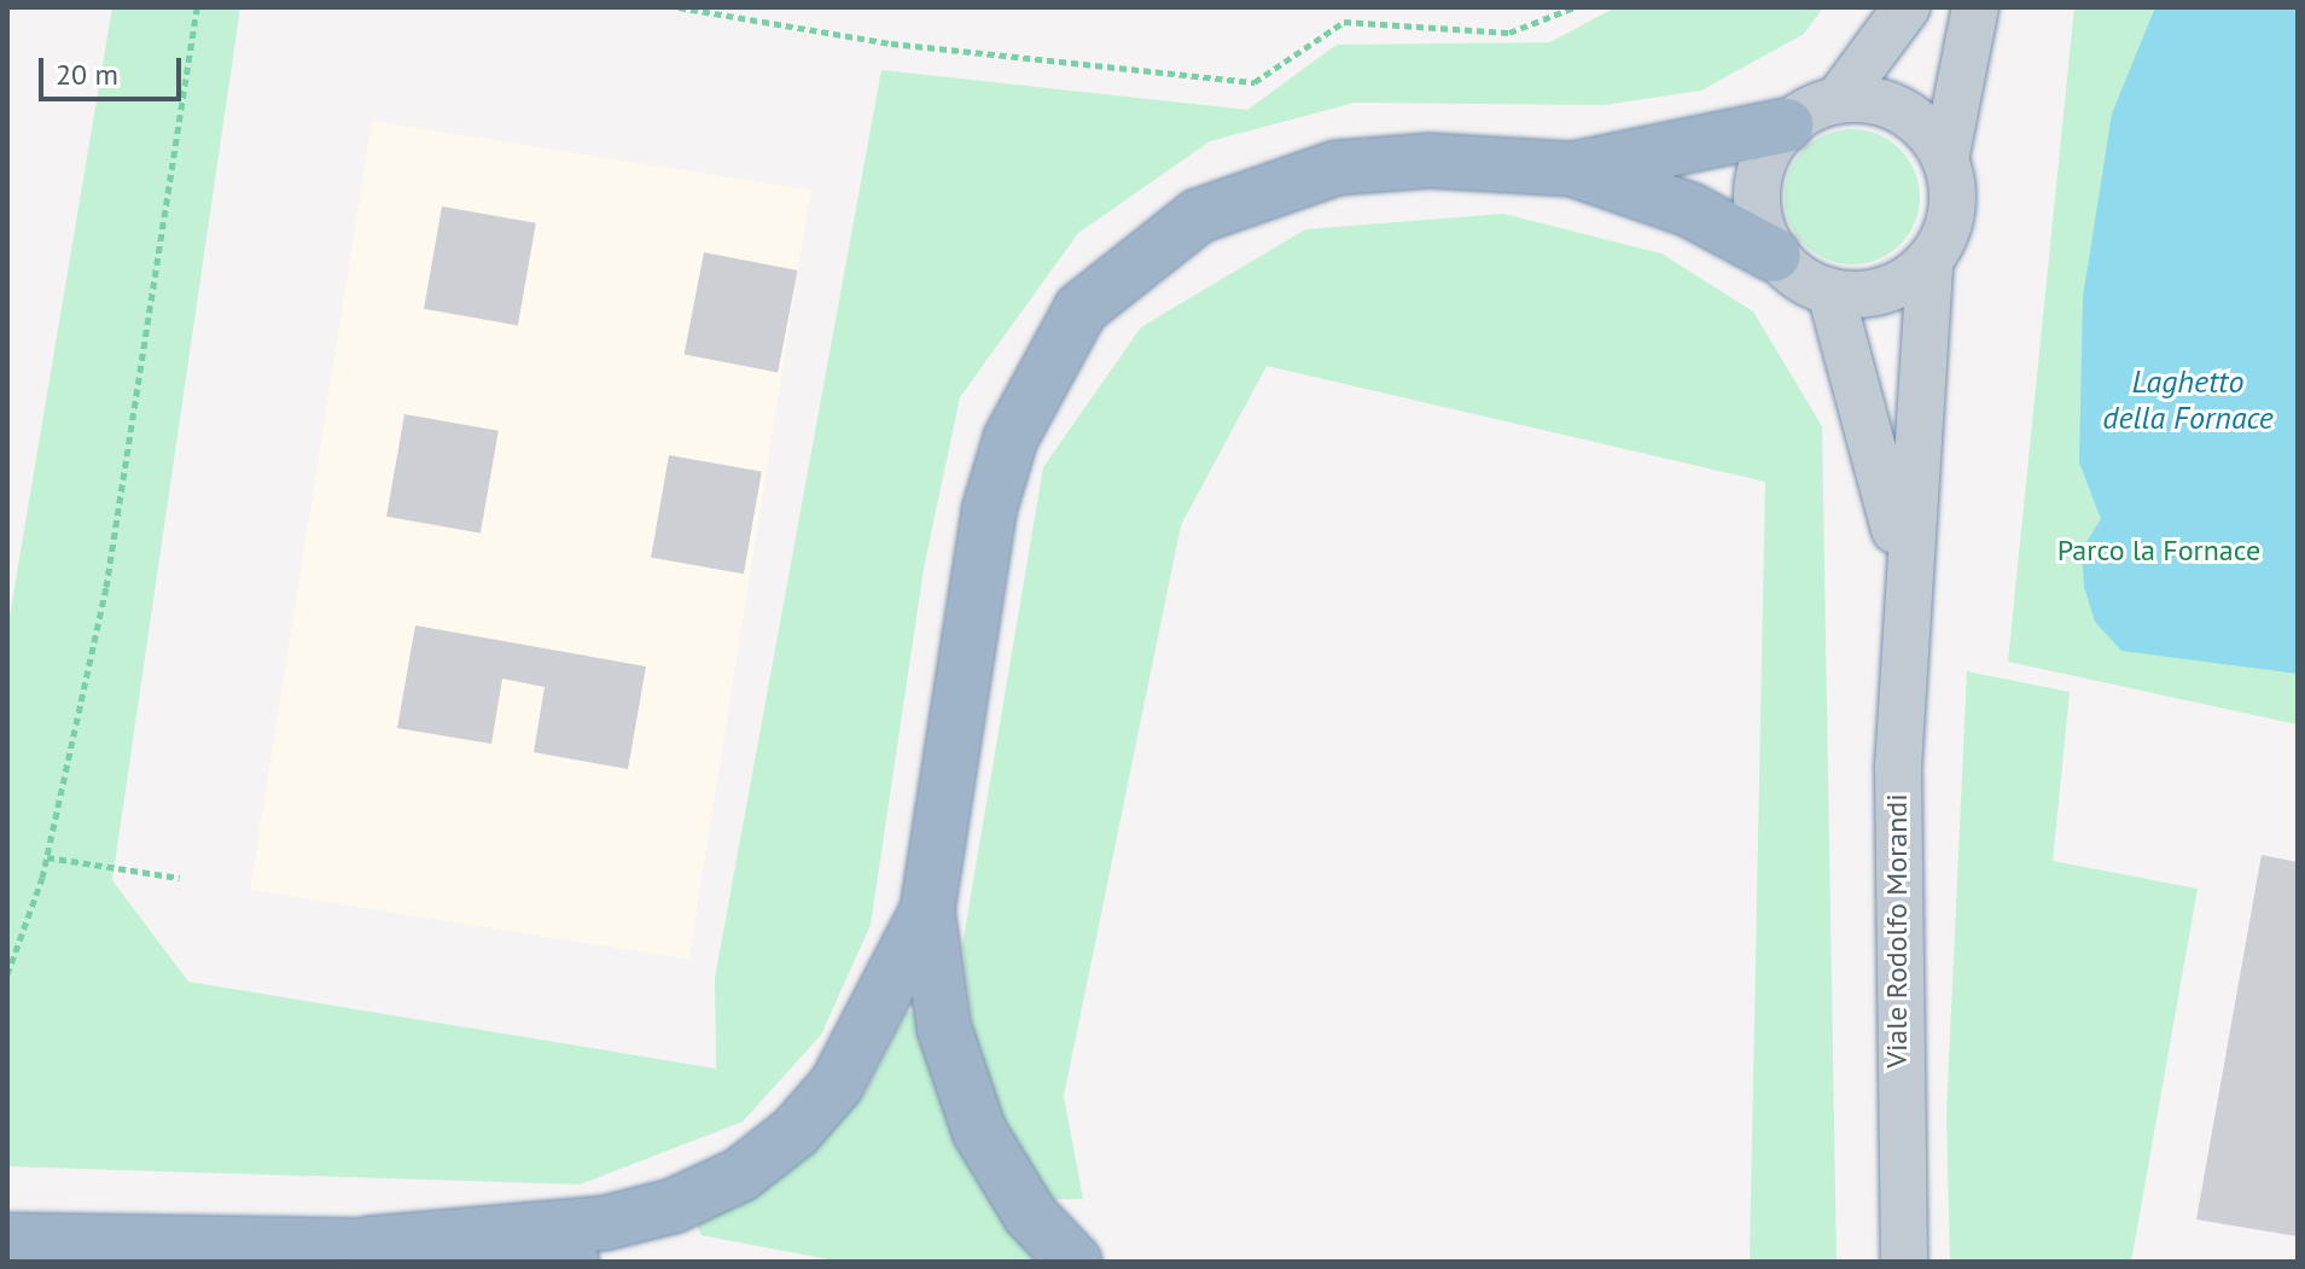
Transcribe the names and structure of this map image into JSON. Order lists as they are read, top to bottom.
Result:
{
  "streets": {
    "street": ["Viale Rodolfo Morandi"]
  },
  "water": ["Laghetto della Fornace"],
  "parks": ["Parco la Fornace"],
  "scale_bar": "20 m"
}
